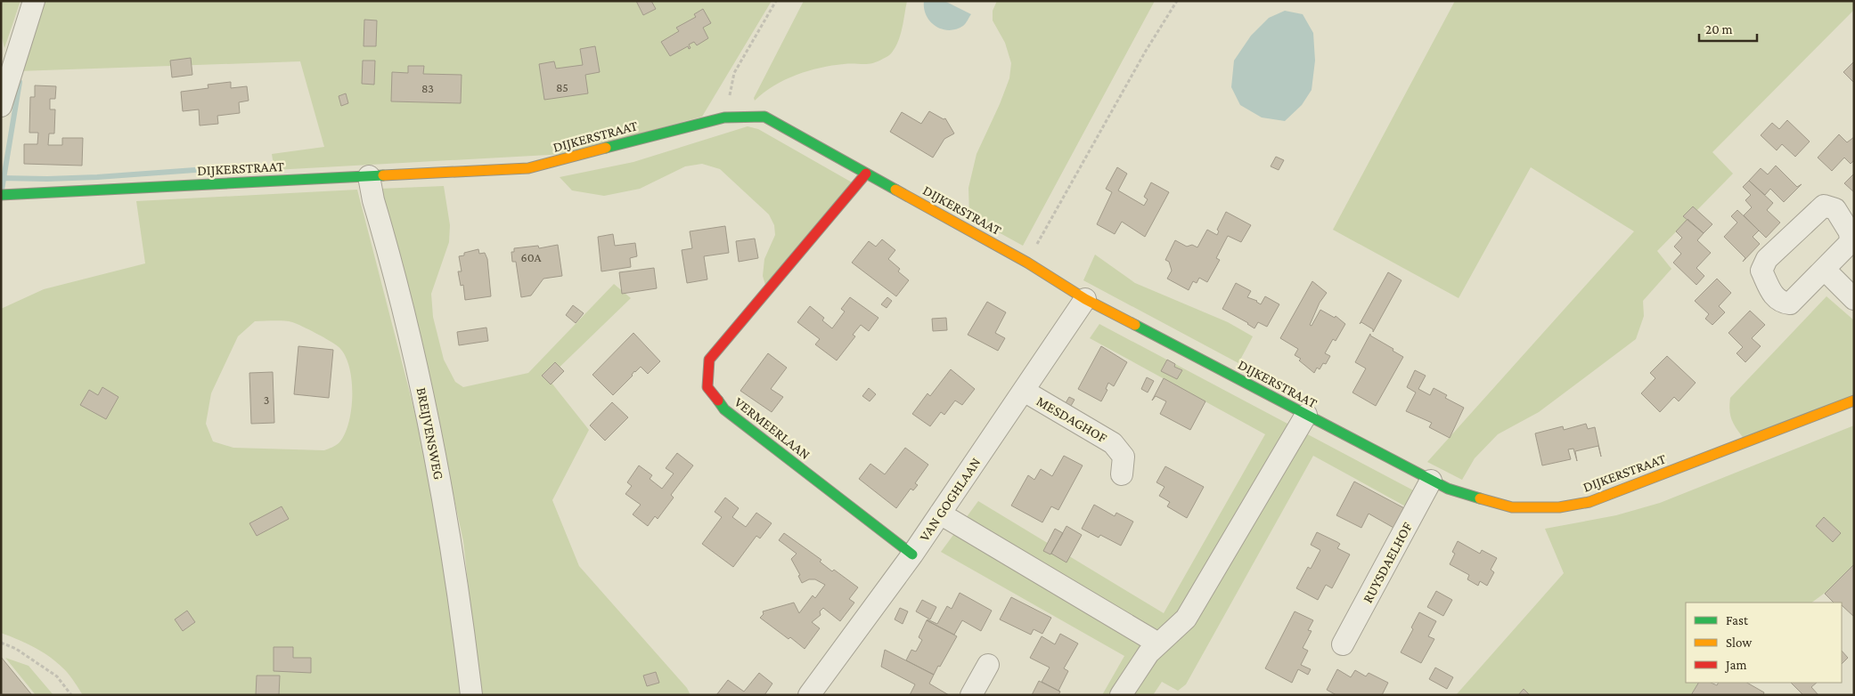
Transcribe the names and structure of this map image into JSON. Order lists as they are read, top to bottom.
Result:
{
  "streets": {
    "street": [
      "DIJKERSTRAAT",
      "MESDAGHOF",
      "VERMEERLAAN",
      "BREIJVENSWEG",
      "VAN GOGHLAAN",
      "RUYSDAELHOF"
    ]
  },
  "crossings": [
    ["DIJKERSTRAAT", "VERMEERLAAN"],
    ["DIJKERSTRAAT", "BREIJVENSWEG"],
    ["DIJKERSTRAAT", "VAN GOGHLAAN"],
    ["DIJKERSTRAAT", "RUYSDAELHOF"],
    ["MESDAGHOF", "VAN GOGHLAAN"],
    ["VERMEERLAAN", "VAN GOGHLAAN"]
  ],
  "house_numbers": [
    "85",
    "83",
    "60A",
    "3"
  ],
  "legend": ["Fast", "Slow", "Jam"],
  "scale_bar": "20 m"
}
